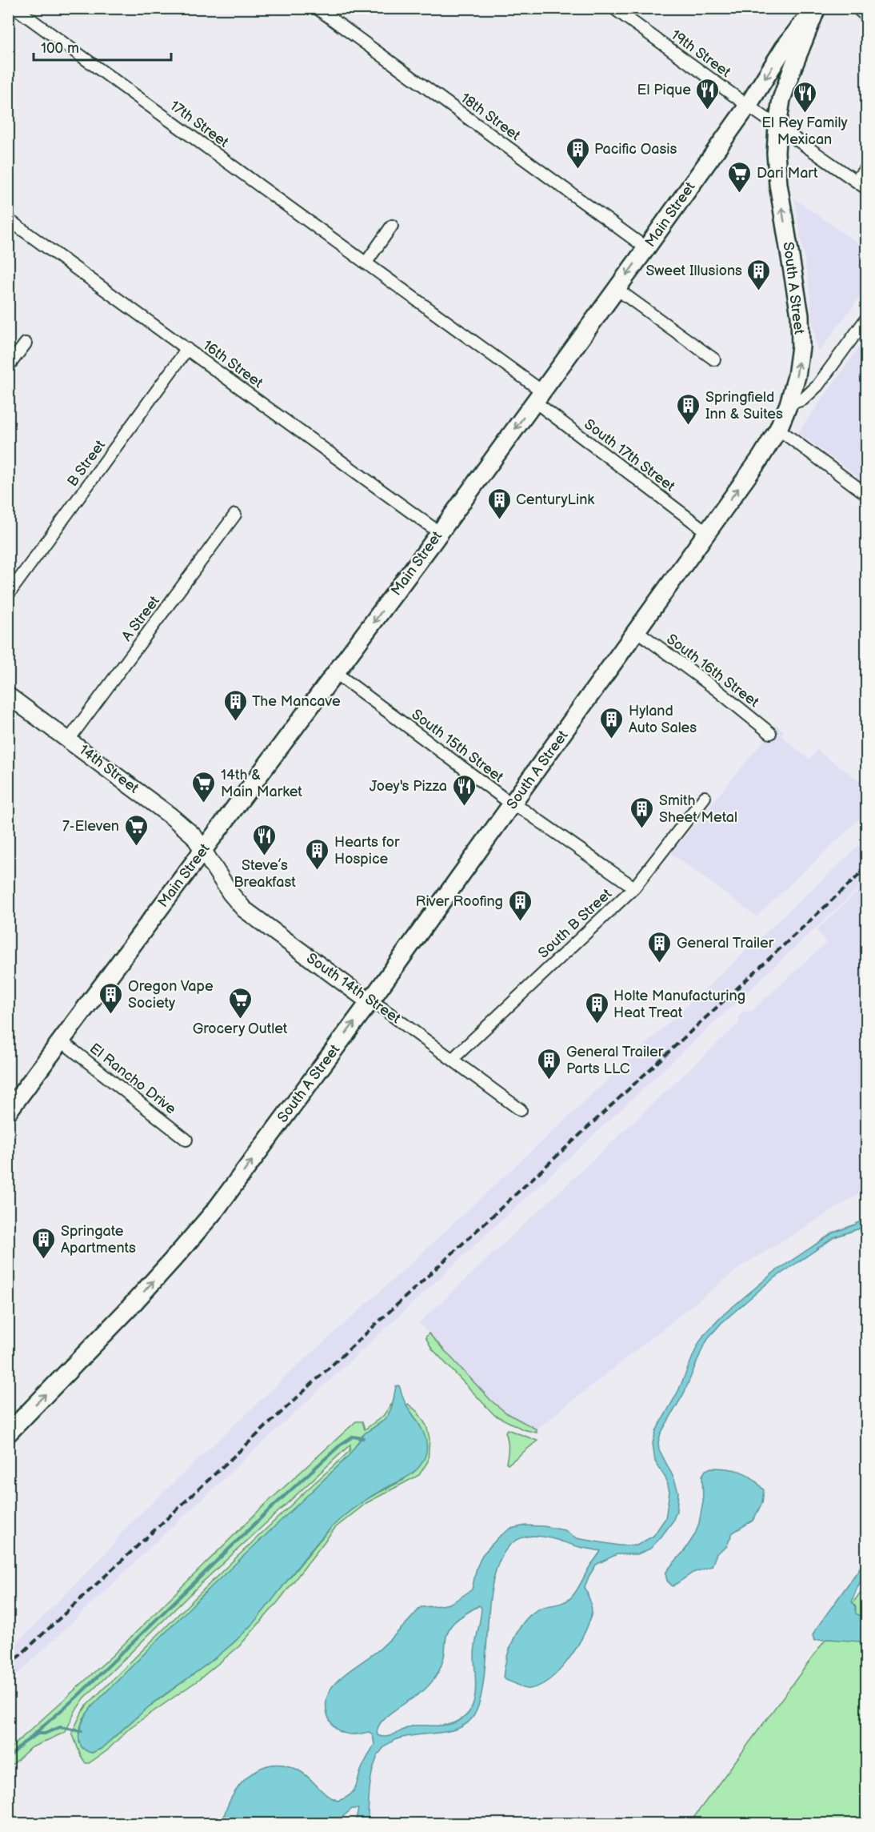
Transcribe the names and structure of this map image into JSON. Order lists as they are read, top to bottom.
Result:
{
  "streets": {
    "main road": [
      "Main Street",
      "South A Street",
      "14th Street",
      "South 14th Street"
    ],
    "street": [
      "19th Street",
      "18th Street",
      "17th Street",
      "16th Street",
      "South 17th Street",
      "B Street",
      "A Street",
      "South 16th Street",
      "South 15th Street",
      "South B Street",
      "El Rancho Drive"
    ]
  },
  "crossings": [
    ["19th Street", "Main Street"],
    ["19th Street", "South A Street"],
    ["18th Street", "Main Street"],
    ["17th Street", "Main Street"],
    ["17th Street", "South 17th Street"],
    ["Main Street", "South A Street"],
    ["Main Street", "16th Street"],
    ["Main Street", "South 17th Street"],
    ["Main Street", "South 15th Street"],
    ["Main Street", "14th Street"],
    ["Main Street", "South 14th Street"],
    ["Main Street", "El Rancho Drive"],
    ["South A Street", "South 17th Street"],
    ["South A Street", "South 16th Street"],
    ["South A Street", "South 15th Street"],
    ["South A Street", "South 14th Street"],
    ["16th Street", "B Street"],
    ["A Street", "14th Street"],
    ["South 15th Street", "South B Street"],
    ["14th Street", "South 14th Street"],
    ["South B Street", "South 14th Street"]
  ],
  "one_way": ["Main Street", "South A Street"],
  "places": {
    "restaurant": [
      "El Pique",
      "El Rey Family Mexican",
      "Joey's Pizza",
      "Steve’s Breakfast"
    ],
    "building": [
      "Pacific Oasis",
      "Sweet Illusions",
      "Springfield Inn & Suites",
      "CenturyLink",
      "The Mancave",
      "Hyland Auto Sales",
      "Smith Sheet Metal",
      "Hearts for Hospice",
      "River Roofing",
      "General Trailer",
      "Oregon Vape Society",
      "Holte Manufacturing Heat Treat",
      "General Trailer Parts LLC",
      "Springate Apartments"
    ],
    "supermarket": [
      "Dari Mart",
      "14th & Main Market",
      "7-Eleven",
      "Grocery Outlet"
    ]
  },
  "scale_bar": "100 m"
}
